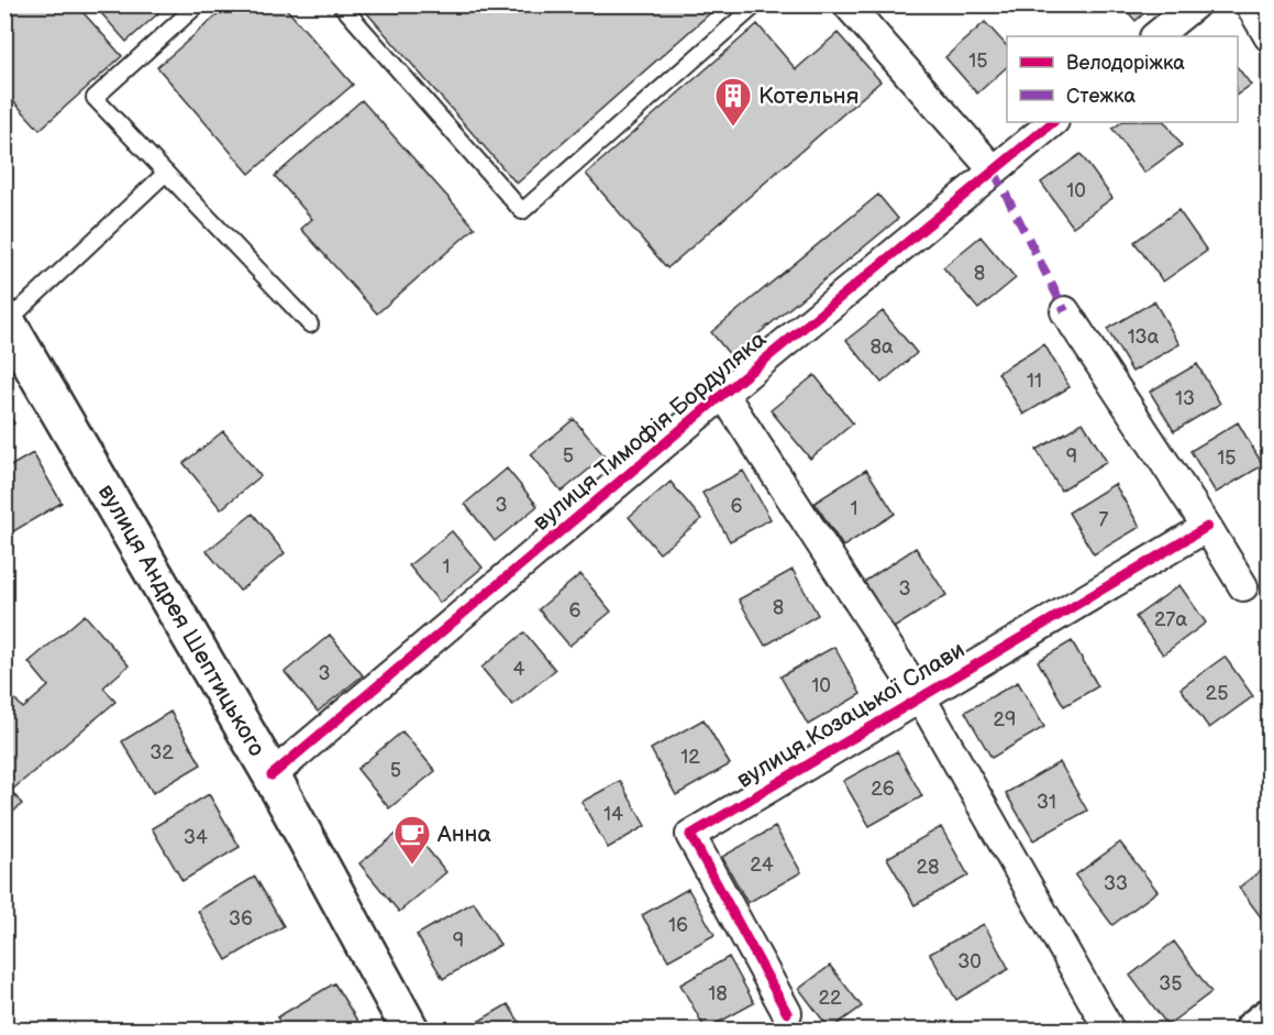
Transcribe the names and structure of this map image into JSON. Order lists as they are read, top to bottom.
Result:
{
  "streets": {
    "main road": ["вулиця Андрея Шептицького"],
    "street": ["вулиця Тимофія Бордуляка", "вулиця Козацької Слави"]
  },
  "crossings": [
    ["вулиця Тимофія Бордуляка", "вулиця Андрея Шептицького"],
    ["вулиця Тимофія Бордуляка", "вулиця Козацької Слави"]
  ],
  "places": {
    "building": ["Котельня"],
    "cafe": ["Анна"]
  },
  "house_numbers": [
    "15",
    "10",
    "8",
    "13а",
    "8а",
    "11",
    "13",
    "5",
    "9",
    "15",
    "3",
    "6",
    "1",
    "7",
    "1",
    "3",
    "8",
    "6",
    "27а",
    "4",
    "3",
    "10",
    "25",
    "29",
    "32",
    "12",
    "5",
    "26",
    "31",
    "14",
    "34",
    "24",
    "28",
    "33",
    "36",
    "16",
    "9",
    "30",
    "35",
    "18",
    "22"
  ],
  "legend": ["Велодоріжка", "Стежка"]
}
